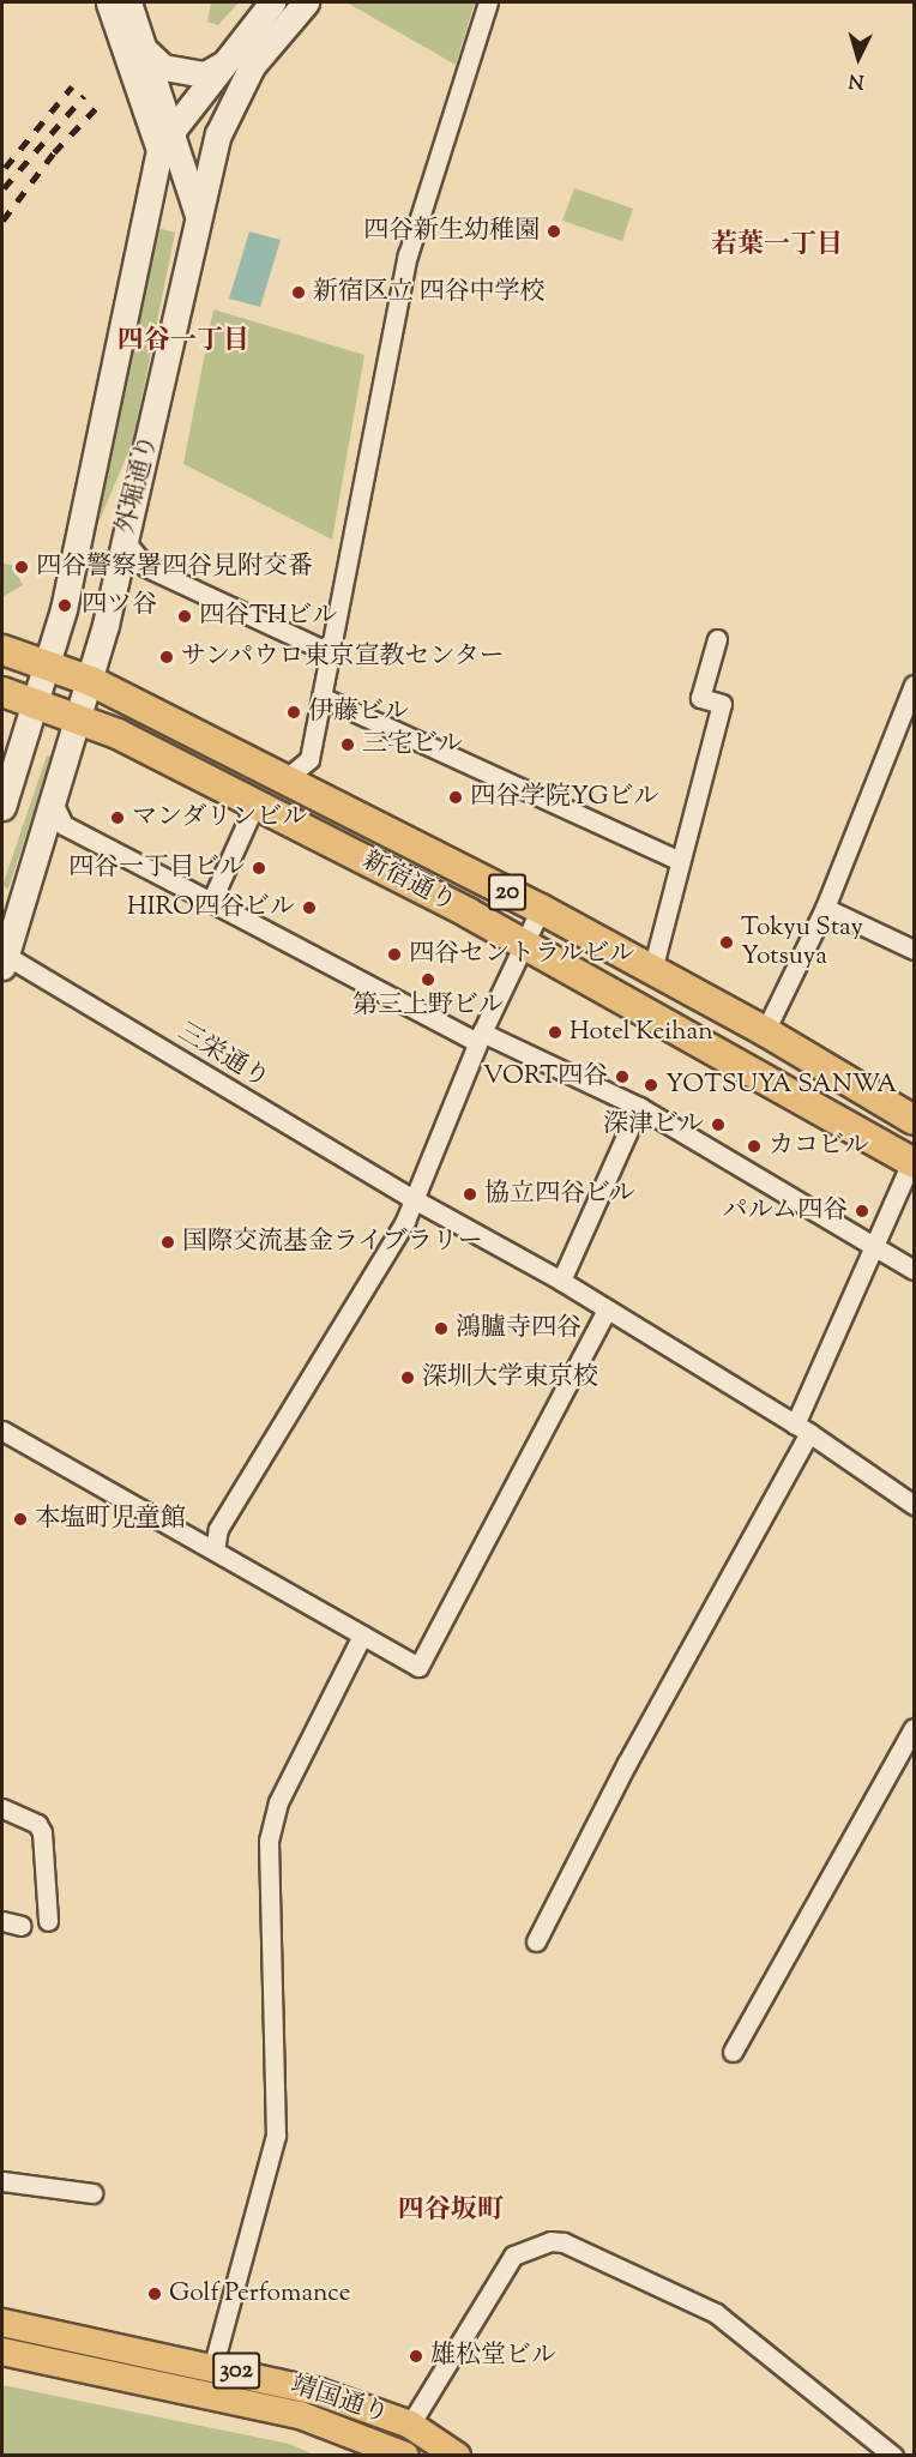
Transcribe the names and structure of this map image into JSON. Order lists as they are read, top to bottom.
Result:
{
  "streets": {
    "highway": ["新宿通り", "20"],
    "main road": ["外堀通り", "302", "靖国通り"],
    "street": ["三栄通り"]
  },
  "crossings": [
    ["外堀通り", "新宿通り"],
    ["外堀通り", "三栄通り"]
  ],
  "districts": ["若葉一丁目", "四谷一丁目", "四谷坂町"],
  "places": [
    "四谷新生幼稚園",
    "新宿区立 四谷中学校",
    "四谷警察署四谷見附交番",
    "四ツ谷",
    "四谷THビル",
    "サンパウロ東京宣教センター",
    "伊藤ビル",
    "三宅ビル",
    "四谷学院YGビル",
    "マンダリンビル",
    "四谷一丁目ビル",
    "HIRO四谷ビル",
    "Tokyu Stay Yotsuya",
    "四谷セントラルビル",
    "第三上野ビル",
    "Hotel Keihan",
    "VORT四谷",
    "YOTSUYA SANWA",
    "深津ビル",
    "カコビル",
    "協立四谷ビル",
    "パルム四谷",
    "国際交流基金ライブラリー",
    "鴻臚寺四谷",
    "深圳大学東京校",
    "本塩町児童館",
    "Golf Perfomance",
    "雄松堂ビル"
  ],
  "north": "bottom"
}
